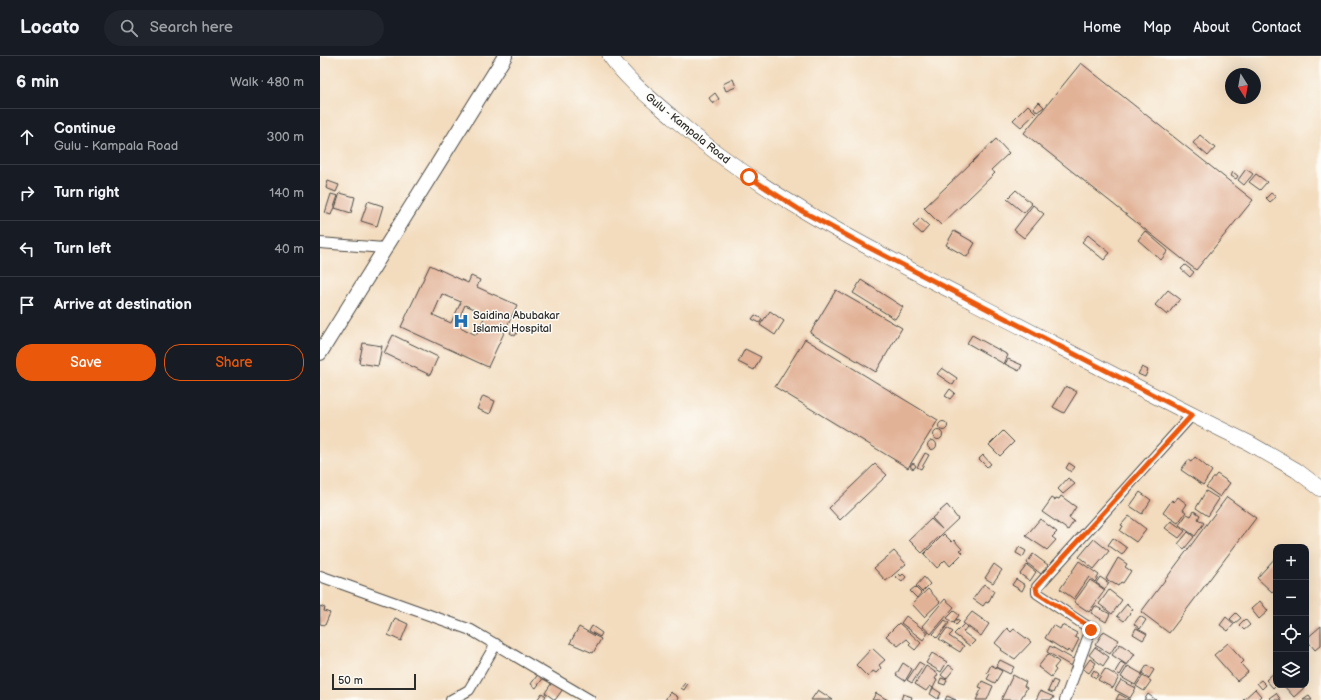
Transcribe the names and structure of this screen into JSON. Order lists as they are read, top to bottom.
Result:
{
  "streets": {
    "main road": ["Gulu - Kampala Road"]
  },
  "places": {
    "hospital": ["Saidina Abubakar Islamic Hospital"]
  },
  "scale_bar": "50 m",
  "north": "bottom",
  "page": {
    "header": "Locato",
    "search": "Search here",
    "nav": [
      "Home",
      "Map",
      "About",
      "Contact"
    ],
    "heading": ["6 min", "Walk · 480 m"],
    "list": [
      ["Continue", "Gulu - Kampala Road", "300 m"],
      ["Turn right", "140 m"],
      ["Turn left", "40 m"],
      "Arrive at destination"
    ],
    "buttons": ["Save", "Share"],
    "map_buttons": ["+", "−"],
    "scale": "50 m"
  }
}
